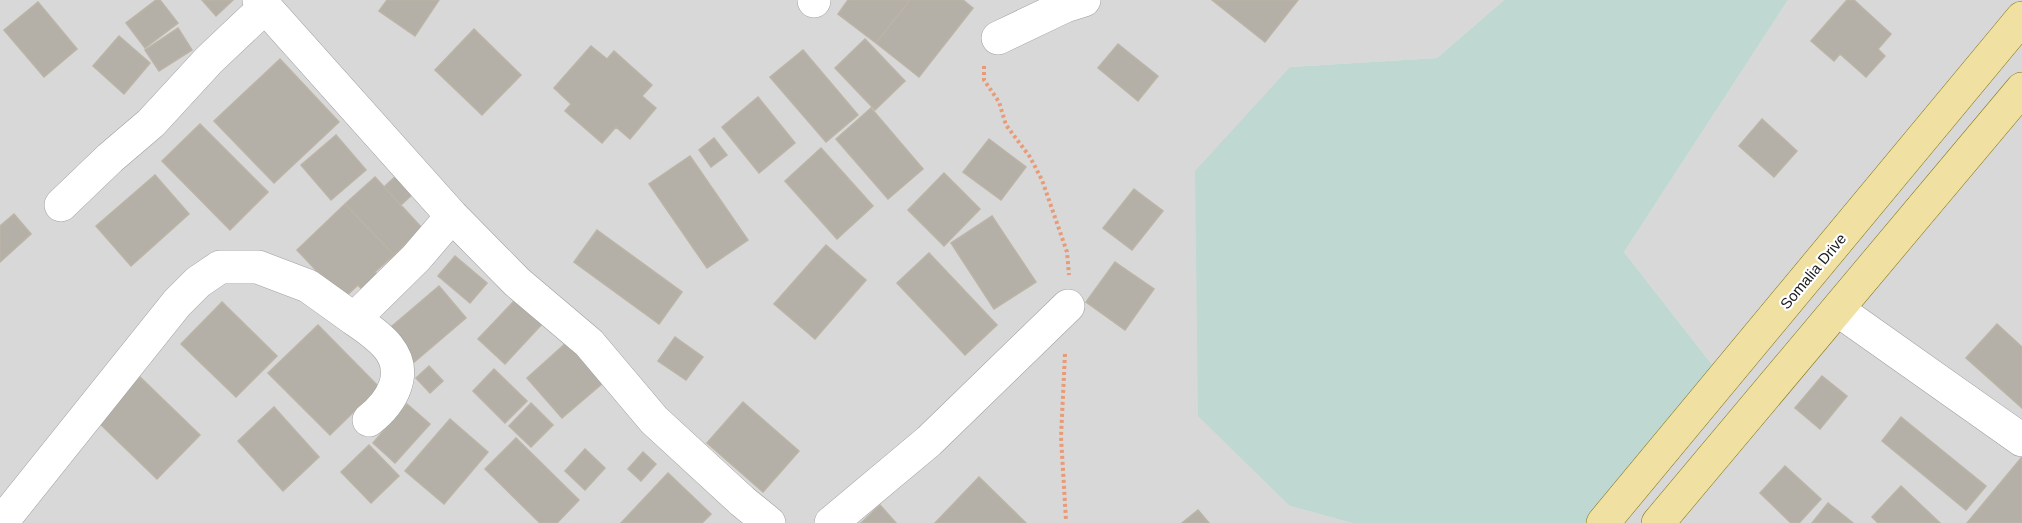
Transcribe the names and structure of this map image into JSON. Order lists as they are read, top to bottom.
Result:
{
  "streets": {
    "main road": ["Somalia Drive"]
  }
}
